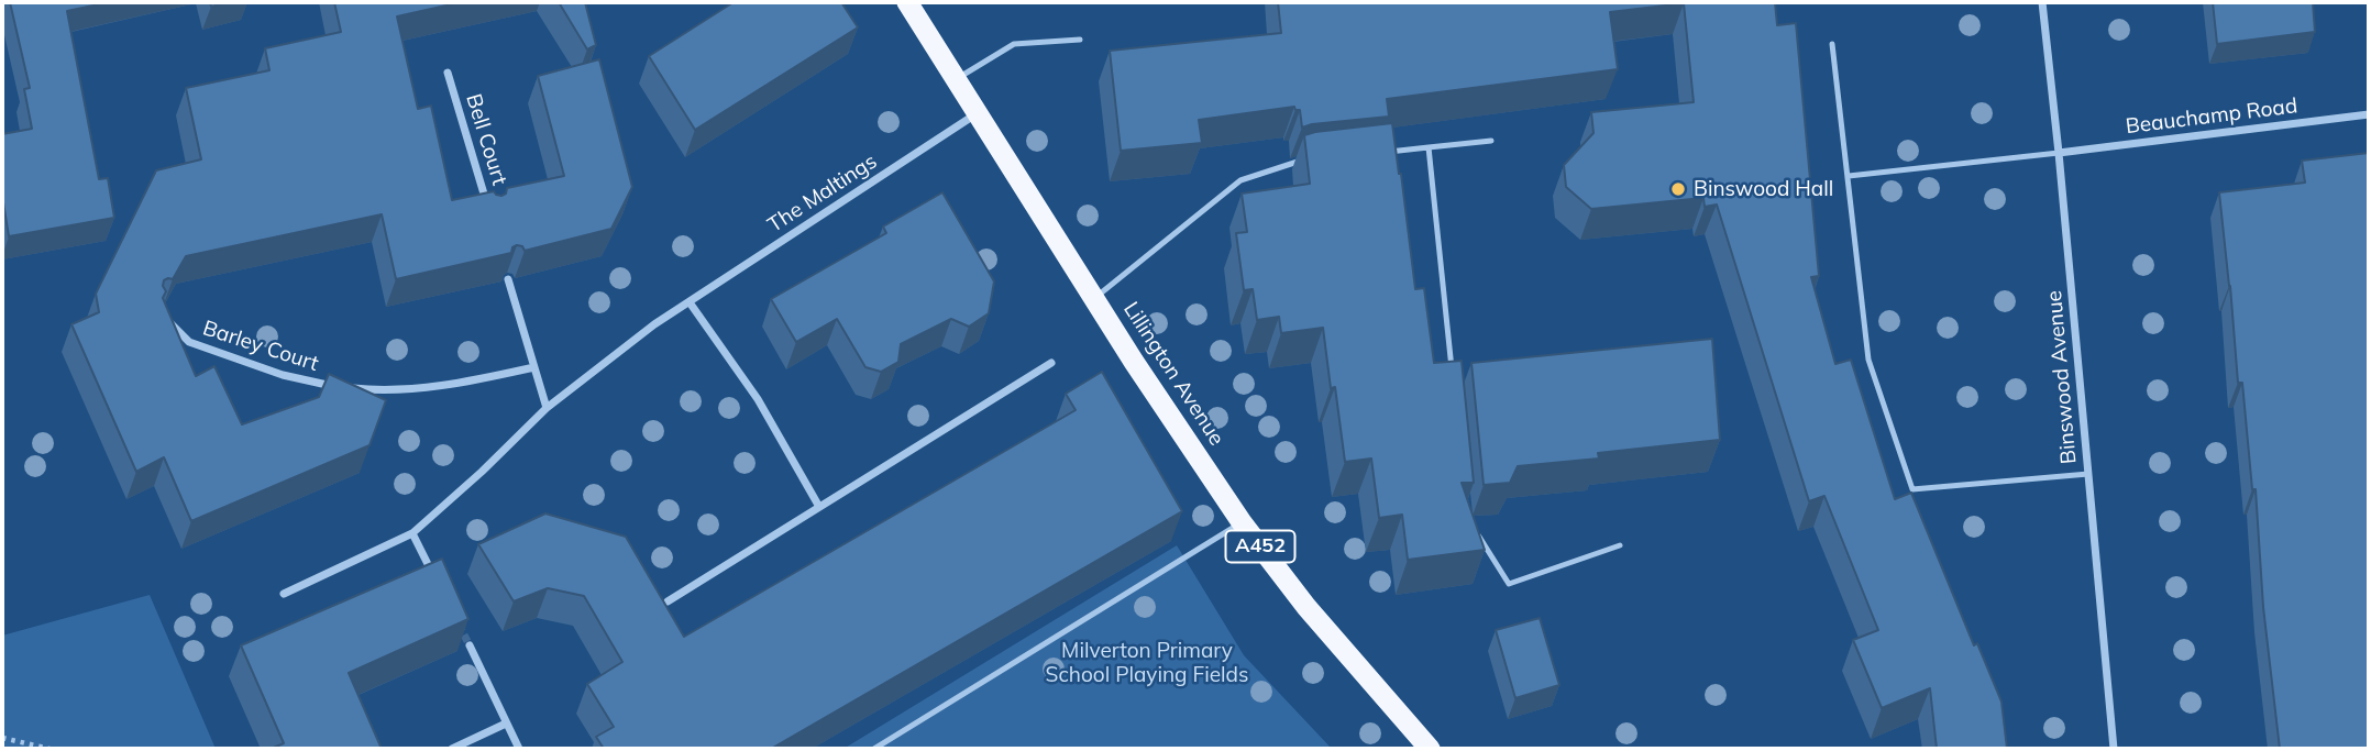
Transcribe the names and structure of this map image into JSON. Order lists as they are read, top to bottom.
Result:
{
  "streets": {
    "highway": ["Lillington Avenue", "A452"],
    "street": [
      "Beauchamp Road",
      "Bell Court",
      "The Maltings",
      "Barley Court",
      "Binswood Avenue"
    ]
  },
  "crossings": [
    ["Beauchamp Road", "Binswood Avenue"],
    ["The Maltings", "Lillington Avenue"]
  ],
  "parks": ["Milverton Primary School Playing Fields"],
  "places": ["Binswood Hall"]
}
